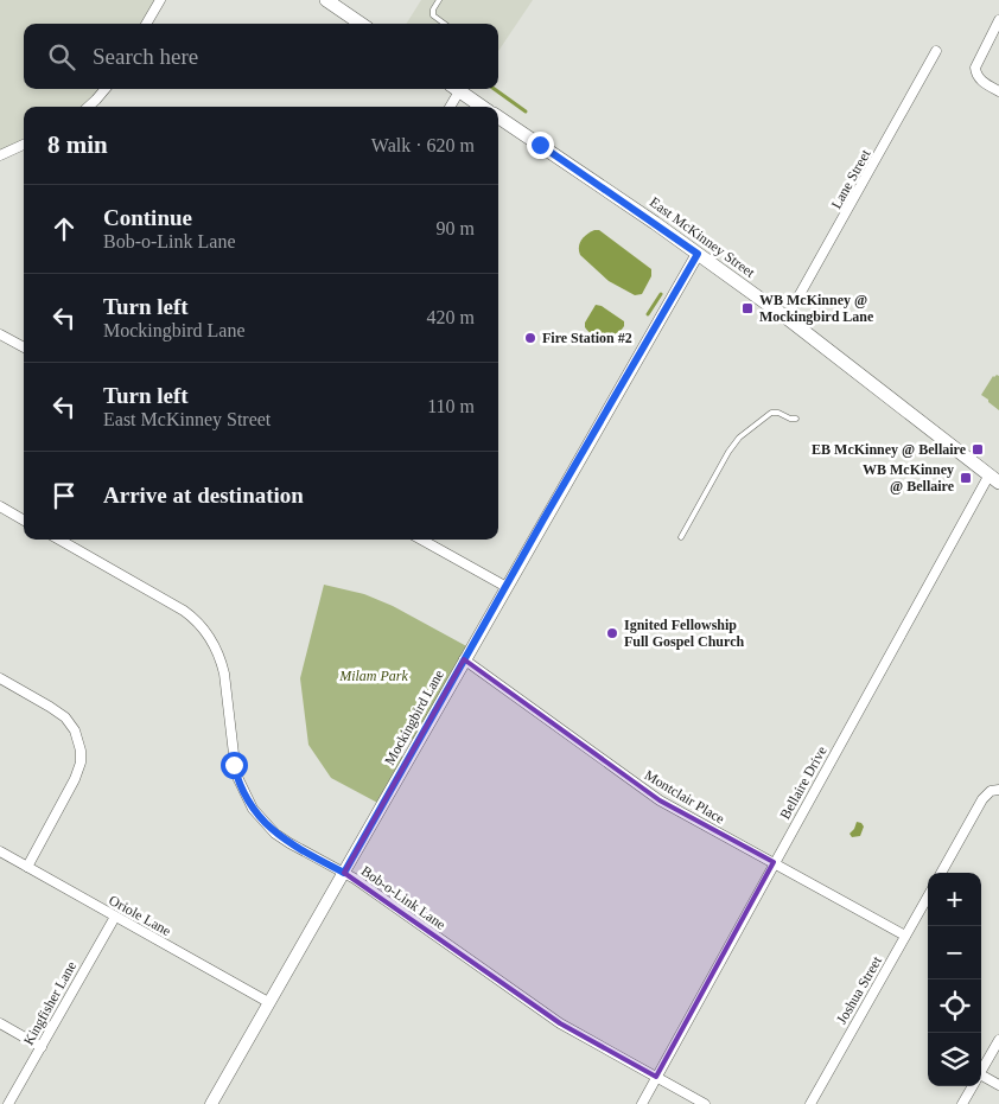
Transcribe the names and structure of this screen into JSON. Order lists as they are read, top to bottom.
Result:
{
  "streets": {
    "main road": ["East McKinney Street"],
    "street": [
      "Lane Street",
      "Mockingbird Lane",
      "Bellaire Drive",
      "Montclair Place",
      "Bob-o-Link Lane",
      "Oriole Lane",
      "Joshua Street",
      "Kingfisher Lane"
    ]
  },
  "crossings": [
    ["Lane Street", "East McKinney Street"],
    ["East McKinney Street", "Mockingbird Lane"],
    ["East McKinney Street", "Bellaire Drive"],
    ["Mockingbird Lane", "Montclair Place"],
    ["Mockingbird Lane", "Bob-o-Link Lane"],
    ["Mockingbird Lane", "Oriole Lane"],
    ["Bellaire Drive", "Montclair Place"],
    ["Bellaire Drive", "Bob-o-Link Lane"],
    ["Montclair Place", "Joshua Street"],
    ["Oriole Lane", "Kingfisher Lane"]
  ],
  "parks": ["Milam Park"],
  "places": {
    "transit": ["WB McKinney @ Mockingbird Lane", "EB McKinney @ Bellaire", "WB McKinney @ Bellaire"],
    "other": ["Fire Station #2", "Ignited Fellowship Full Gospel Church"]
  },
  "page": {
    "search": "Search here",
    "heading": ["8 min", "Walk · 620 m"],
    "list": [
      ["Continue", "Bob-o-Link Lane", "90 m"],
      ["Turn left", "Mockingbird Lane", "420 m"],
      ["Turn left", "East McKinney Street", "110 m"],
      "Arrive at destination"
    ],
    "map_buttons": ["+", "−"]
  }
}
